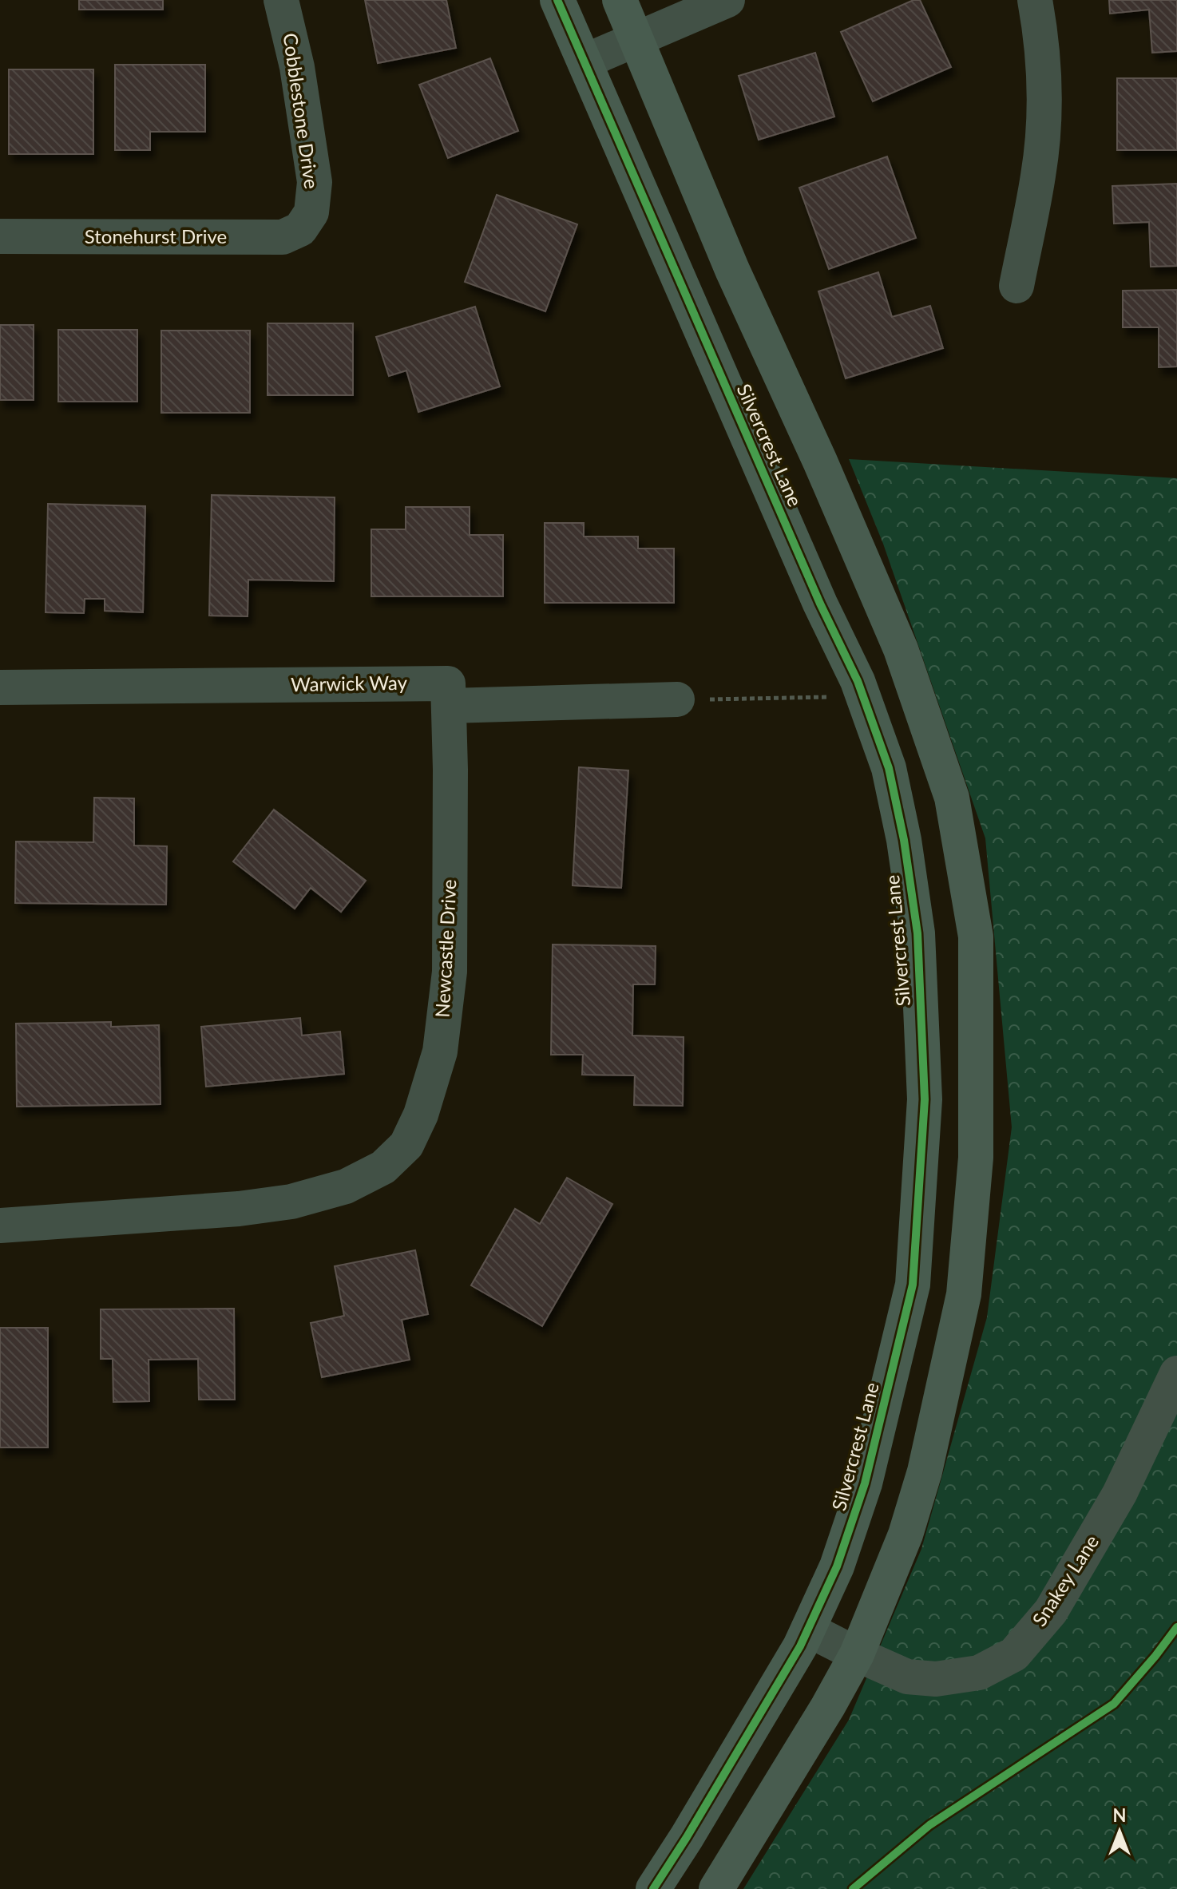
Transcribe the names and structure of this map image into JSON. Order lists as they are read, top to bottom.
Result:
{
  "streets": {
    "street": [
      "Cobblestone Drive",
      "Stonehurst Drive",
      "Silvercrest Lane",
      "Warwick Way",
      "Newcastle Drive",
      "Snakey Lane"
    ]
  },
  "crossings": [
    ["Cobblestone Drive", "Stonehurst Drive"],
    ["Silvercrest Lane", "Snakey Lane"],
    ["Warwick Way", "Newcastle Drive"]
  ],
  "north": "top"
}
